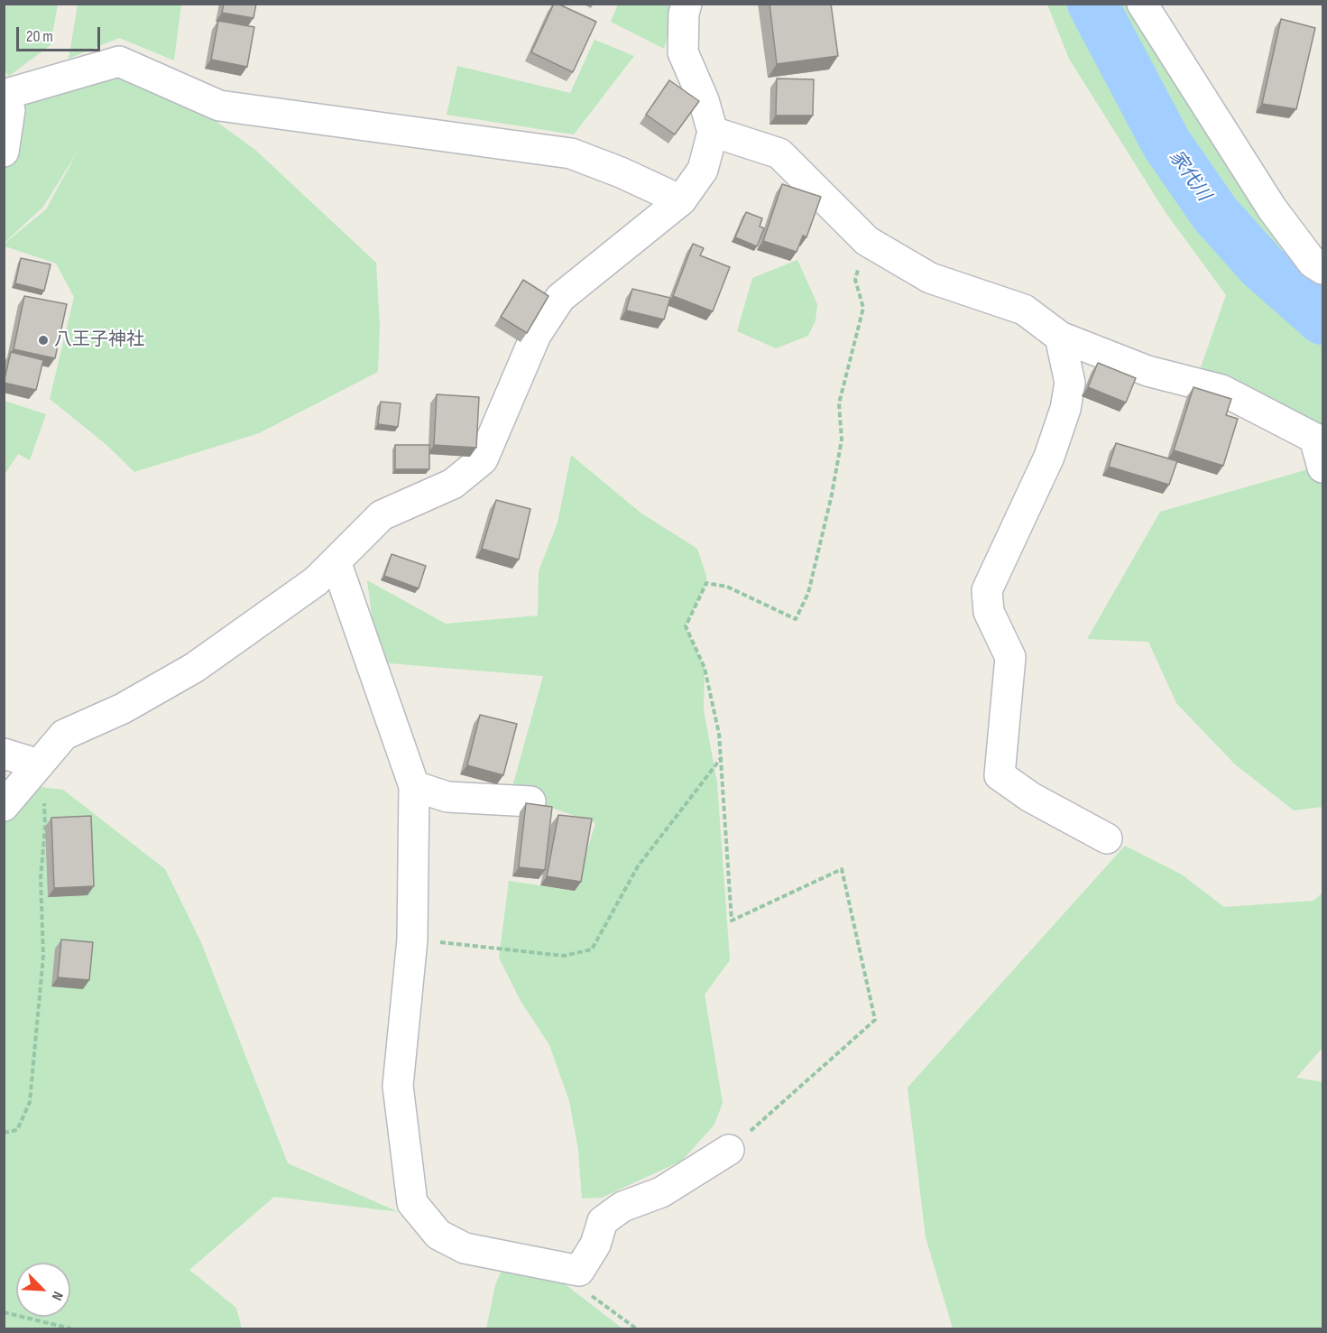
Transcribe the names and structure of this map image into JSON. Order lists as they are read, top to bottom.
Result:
{
  "water": ["家代川"],
  "places": ["八王子神社"],
  "scale_bar": "20 m",
  "north": "bottom right"
}
